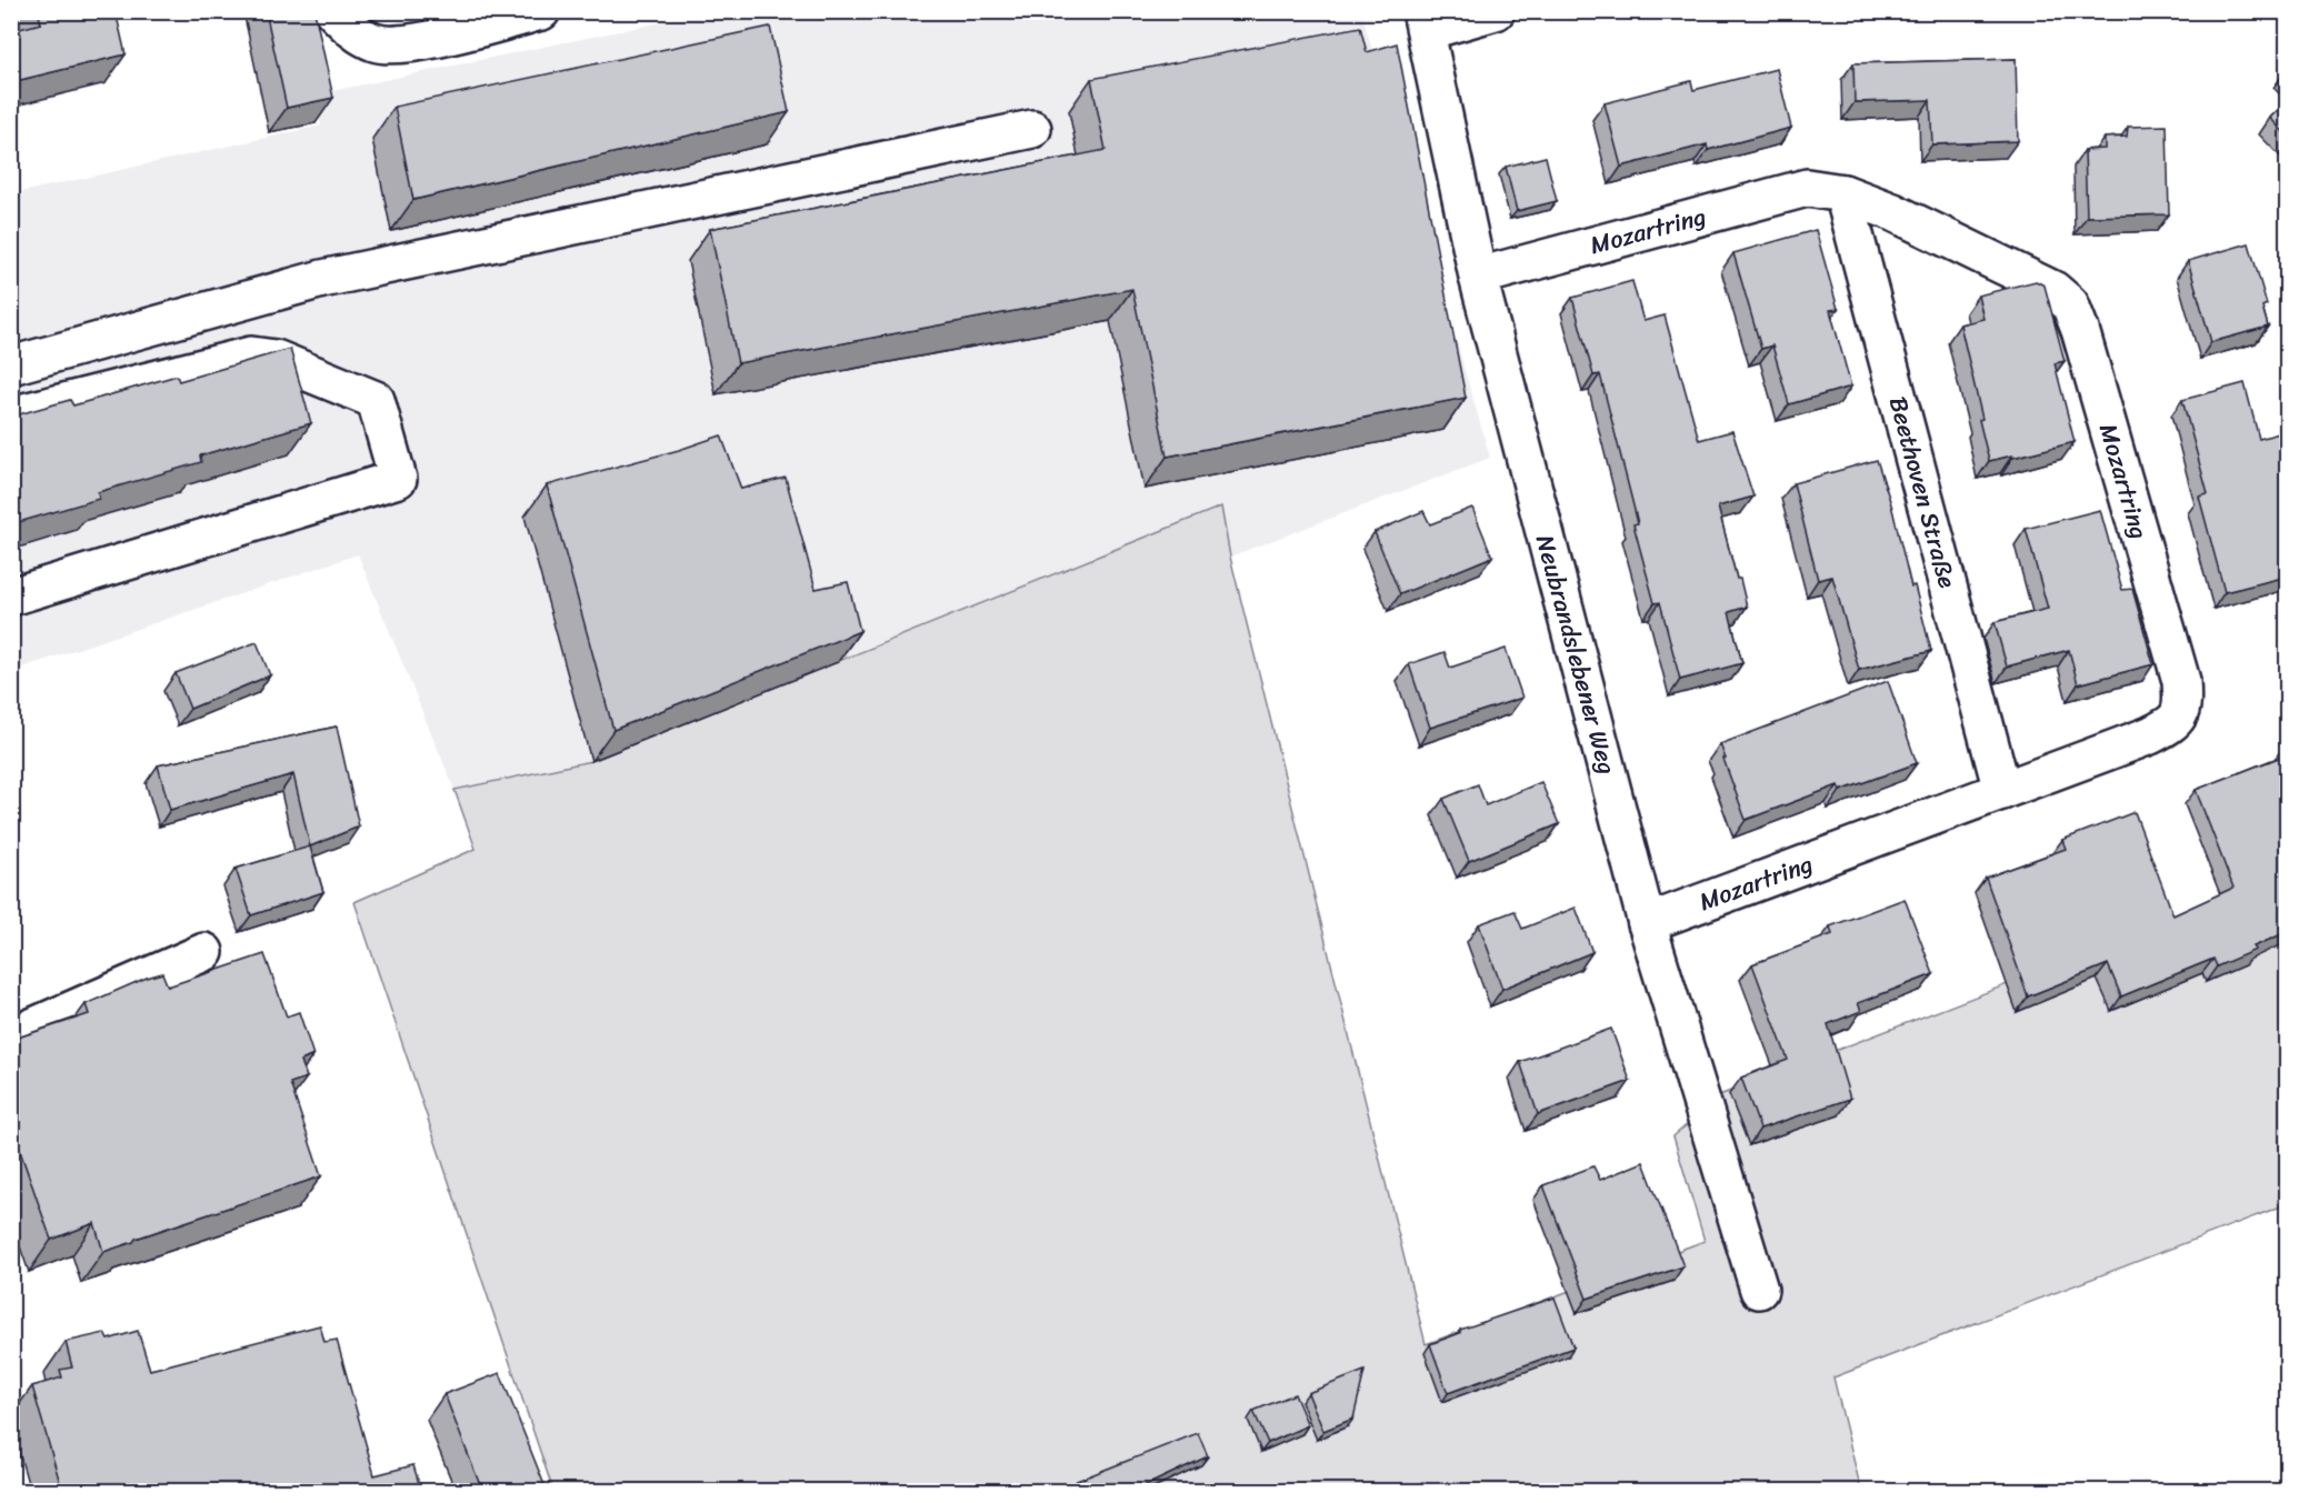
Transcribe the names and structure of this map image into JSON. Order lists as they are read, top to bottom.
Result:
{
  "streets": {
    "street": ["Mozartring", "Beethoven Straße", "Neubrandslebener Weg"]
  },
  "crossings": [
    ["Mozartring", "Beethoven Straße"],
    ["Mozartring", "Neubrandslebener Weg"]
  ]
}
